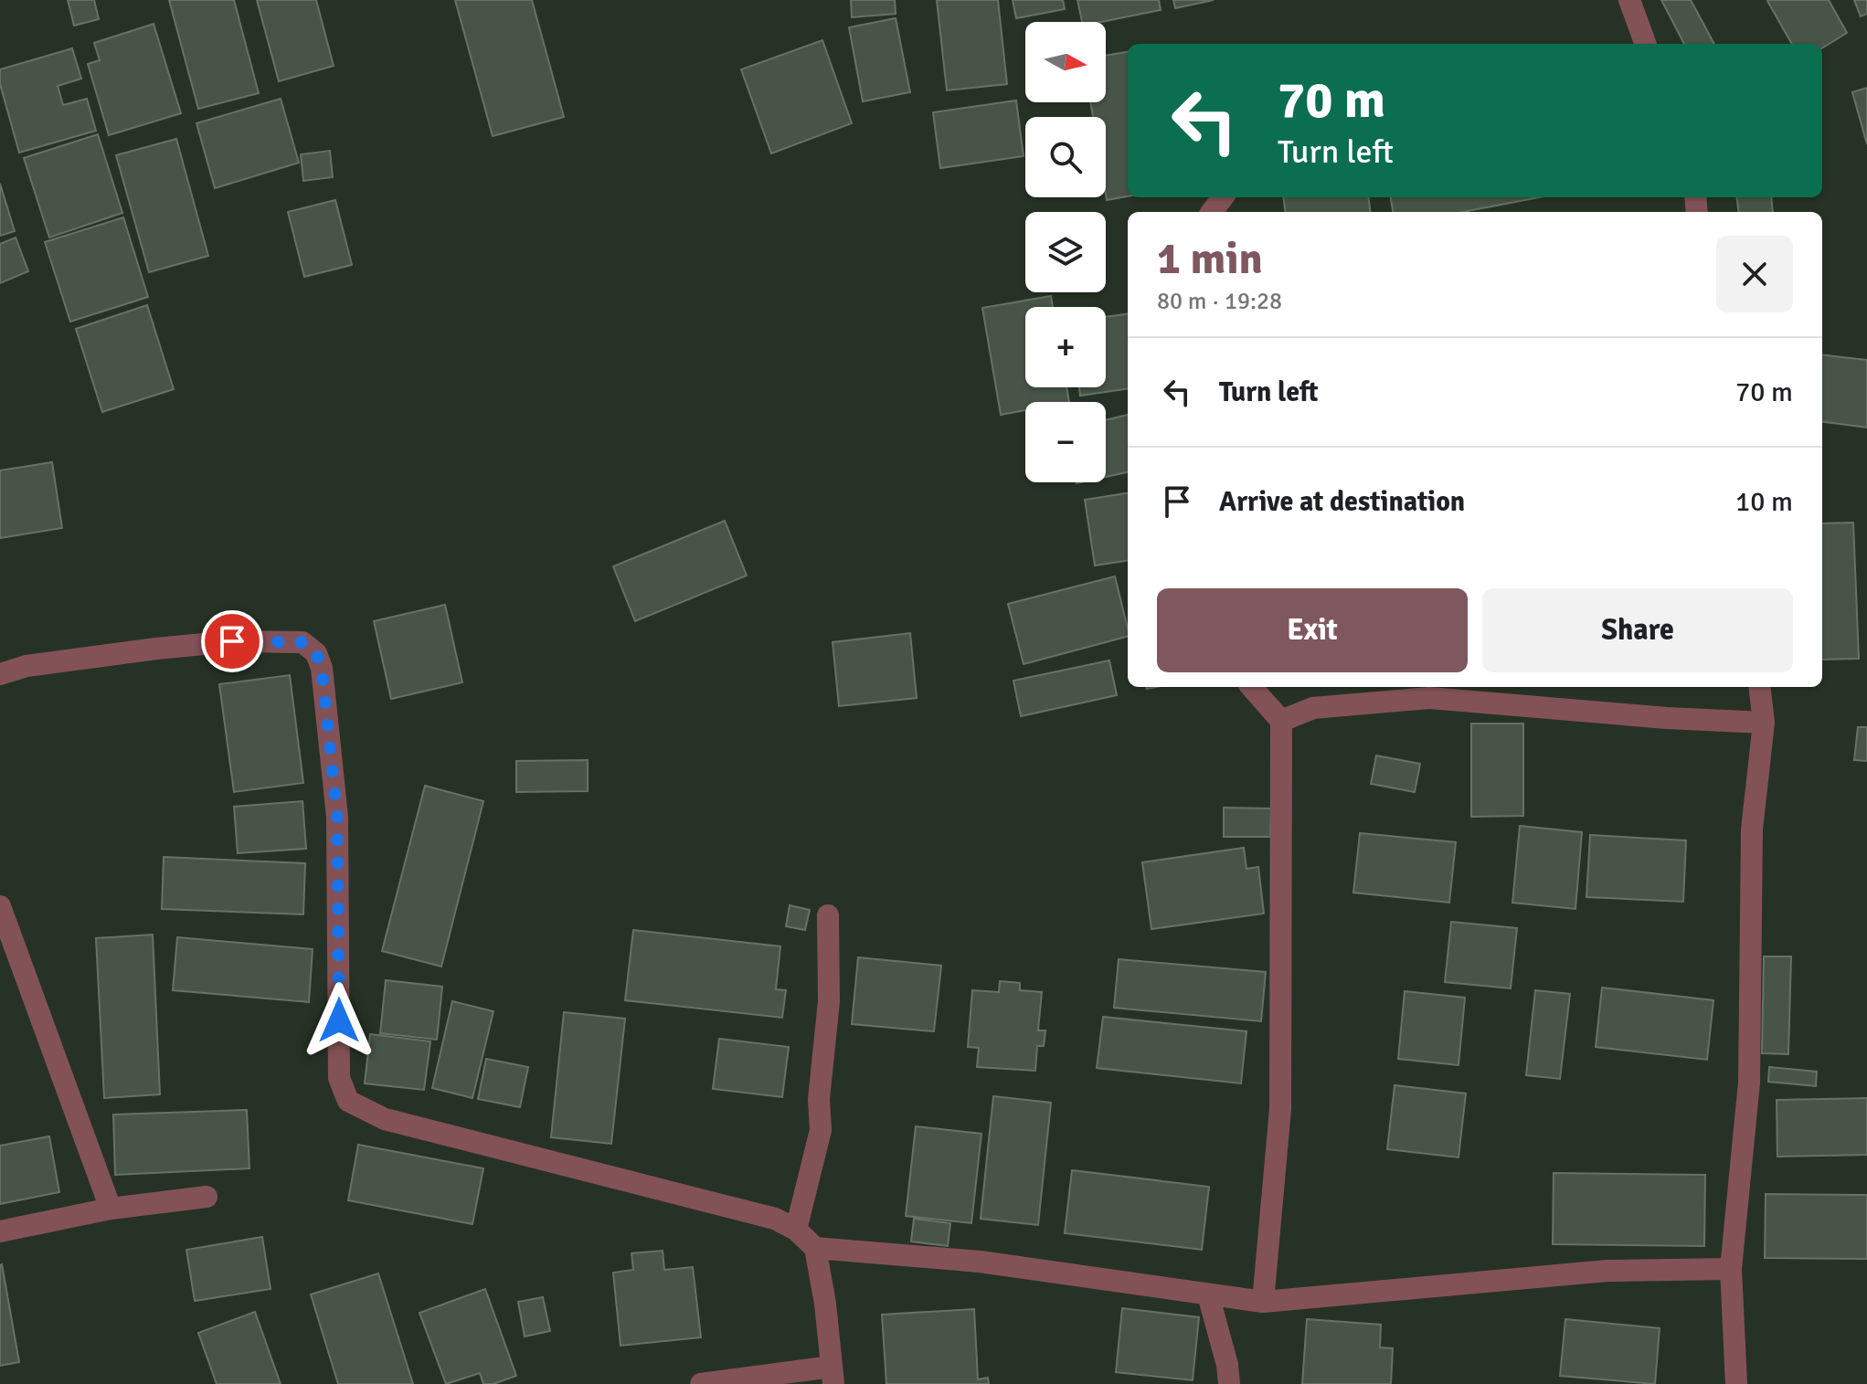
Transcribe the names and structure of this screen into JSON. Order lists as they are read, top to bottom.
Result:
{
  "north": "right",
  "page": {
    "map_buttons": ["+", "−"],
    "turn": ["70 m", "Turn left"],
    "heading": ["1 min", "80 m · 19:28"],
    "list": [
      {
        "name": "Turn left",
        "value": "70 m"
      },
      {
        "name": "Arrive at destination",
        "value": "10 m"
      }
    ],
    "buttons": ["Exit", "Share"]
  }
}
